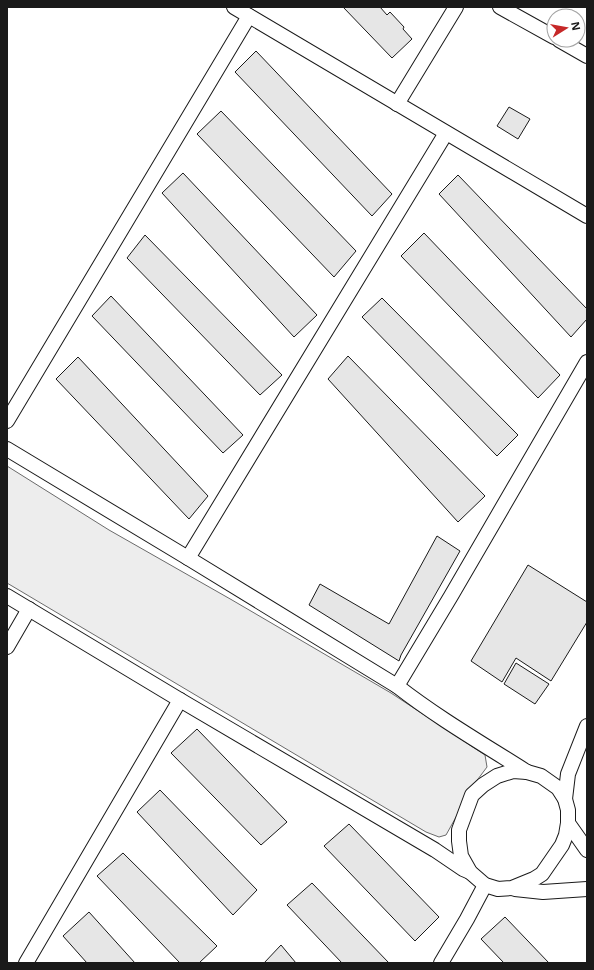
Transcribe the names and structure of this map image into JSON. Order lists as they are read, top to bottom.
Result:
{
  "north": "right"
}
